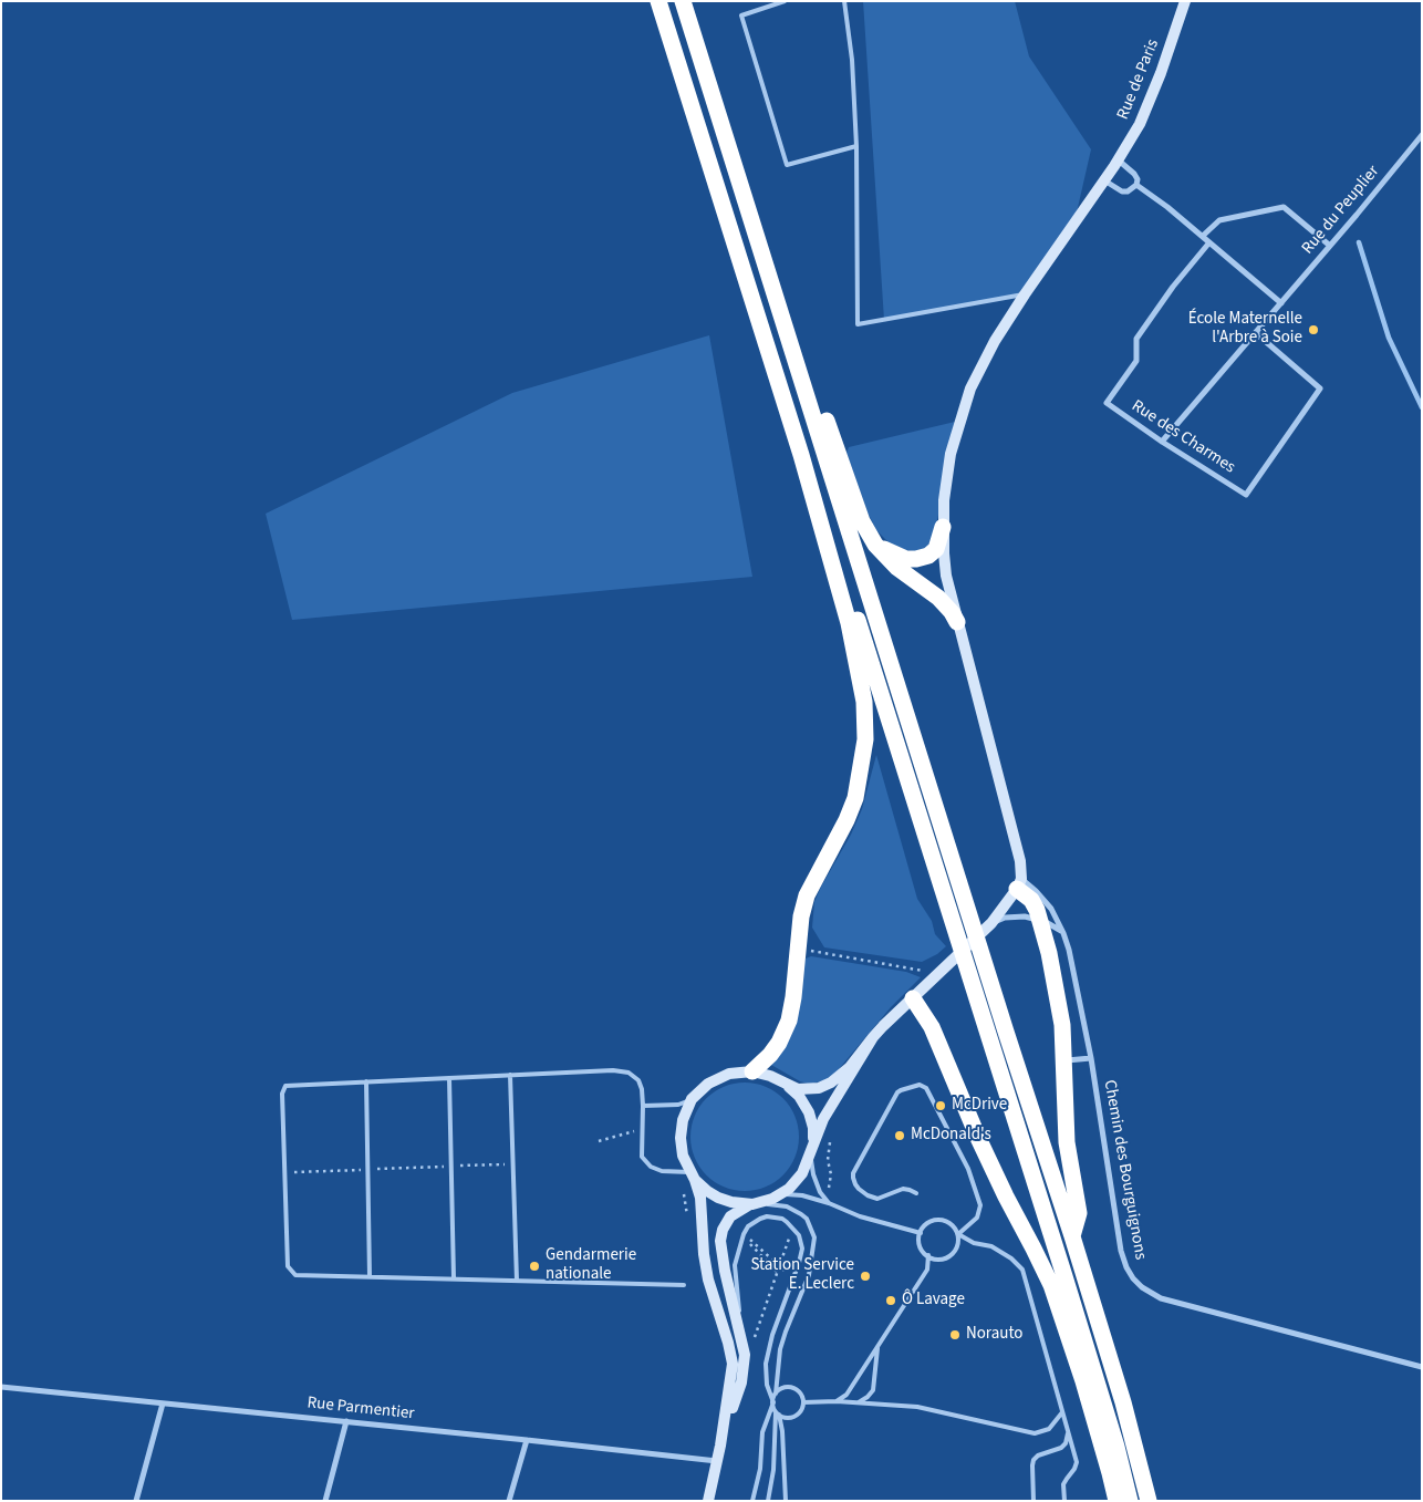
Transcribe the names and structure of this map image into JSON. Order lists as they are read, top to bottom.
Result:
{
  "streets": {
    "street": [
      "Rue de Paris",
      "Rue du Peuplier",
      "Rue des Charmes",
      "Chemin des Bourguignons",
      "Rue Parmentier"
    ]
  },
  "crossings": [
    ["Rue de Paris", "Chemin des Bourguignons"],
    ["Rue du Peuplier", "Rue des Charmes"]
  ],
  "places": [
    "École Maternelle l'Arbre à Soie",
    "McDrive",
    "McDonald's",
    "Gendarmerie nationale",
    "Station Service E. Leclerc",
    "Ô Lavage",
    "Norauto"
  ]
}
